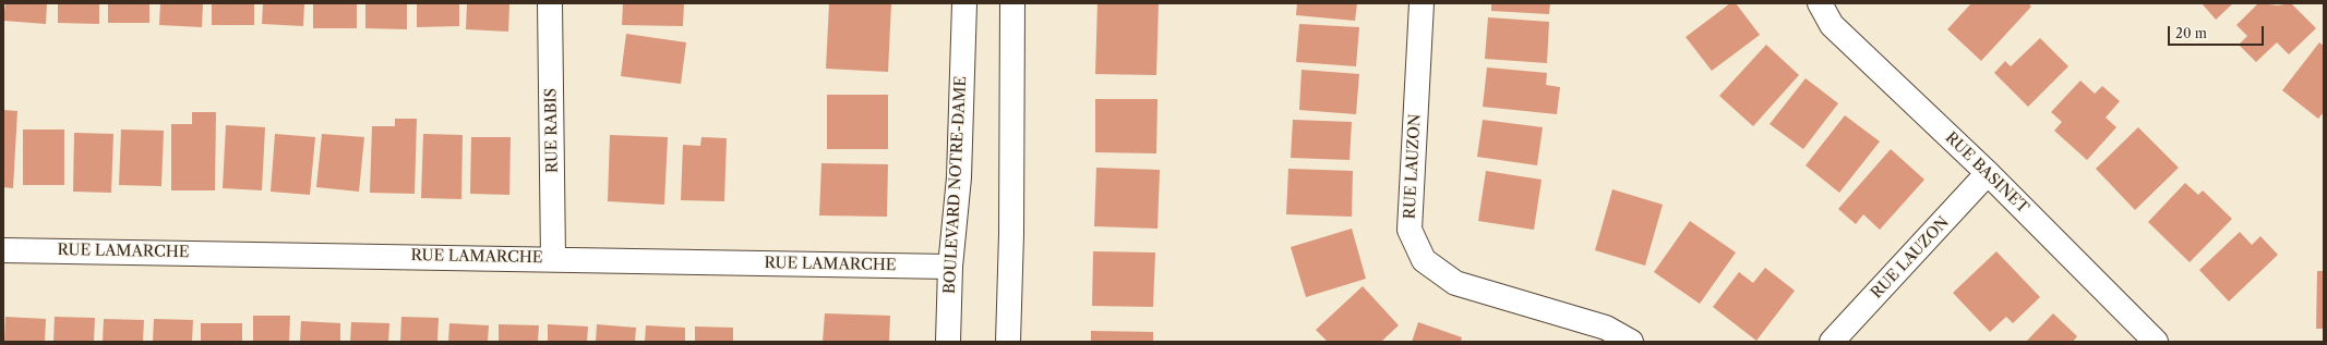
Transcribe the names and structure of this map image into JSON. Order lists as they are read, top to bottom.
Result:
{
  "streets": {
    "street": [
      "RUE RABIS",
      "RUE LAUZON",
      "RUE BASINET",
      "BOULEVARD NOTRE-DAME",
      "RUE LAMARCHE"
    ]
  },
  "crossings": [
    ["RUE RABIS", "RUE LAMARCHE"],
    ["RUE LAUZON", "RUE BASINET"],
    ["BOULEVARD NOTRE-DAME", "RUE LAMARCHE"]
  ],
  "scale_bar": "20 m"
}
